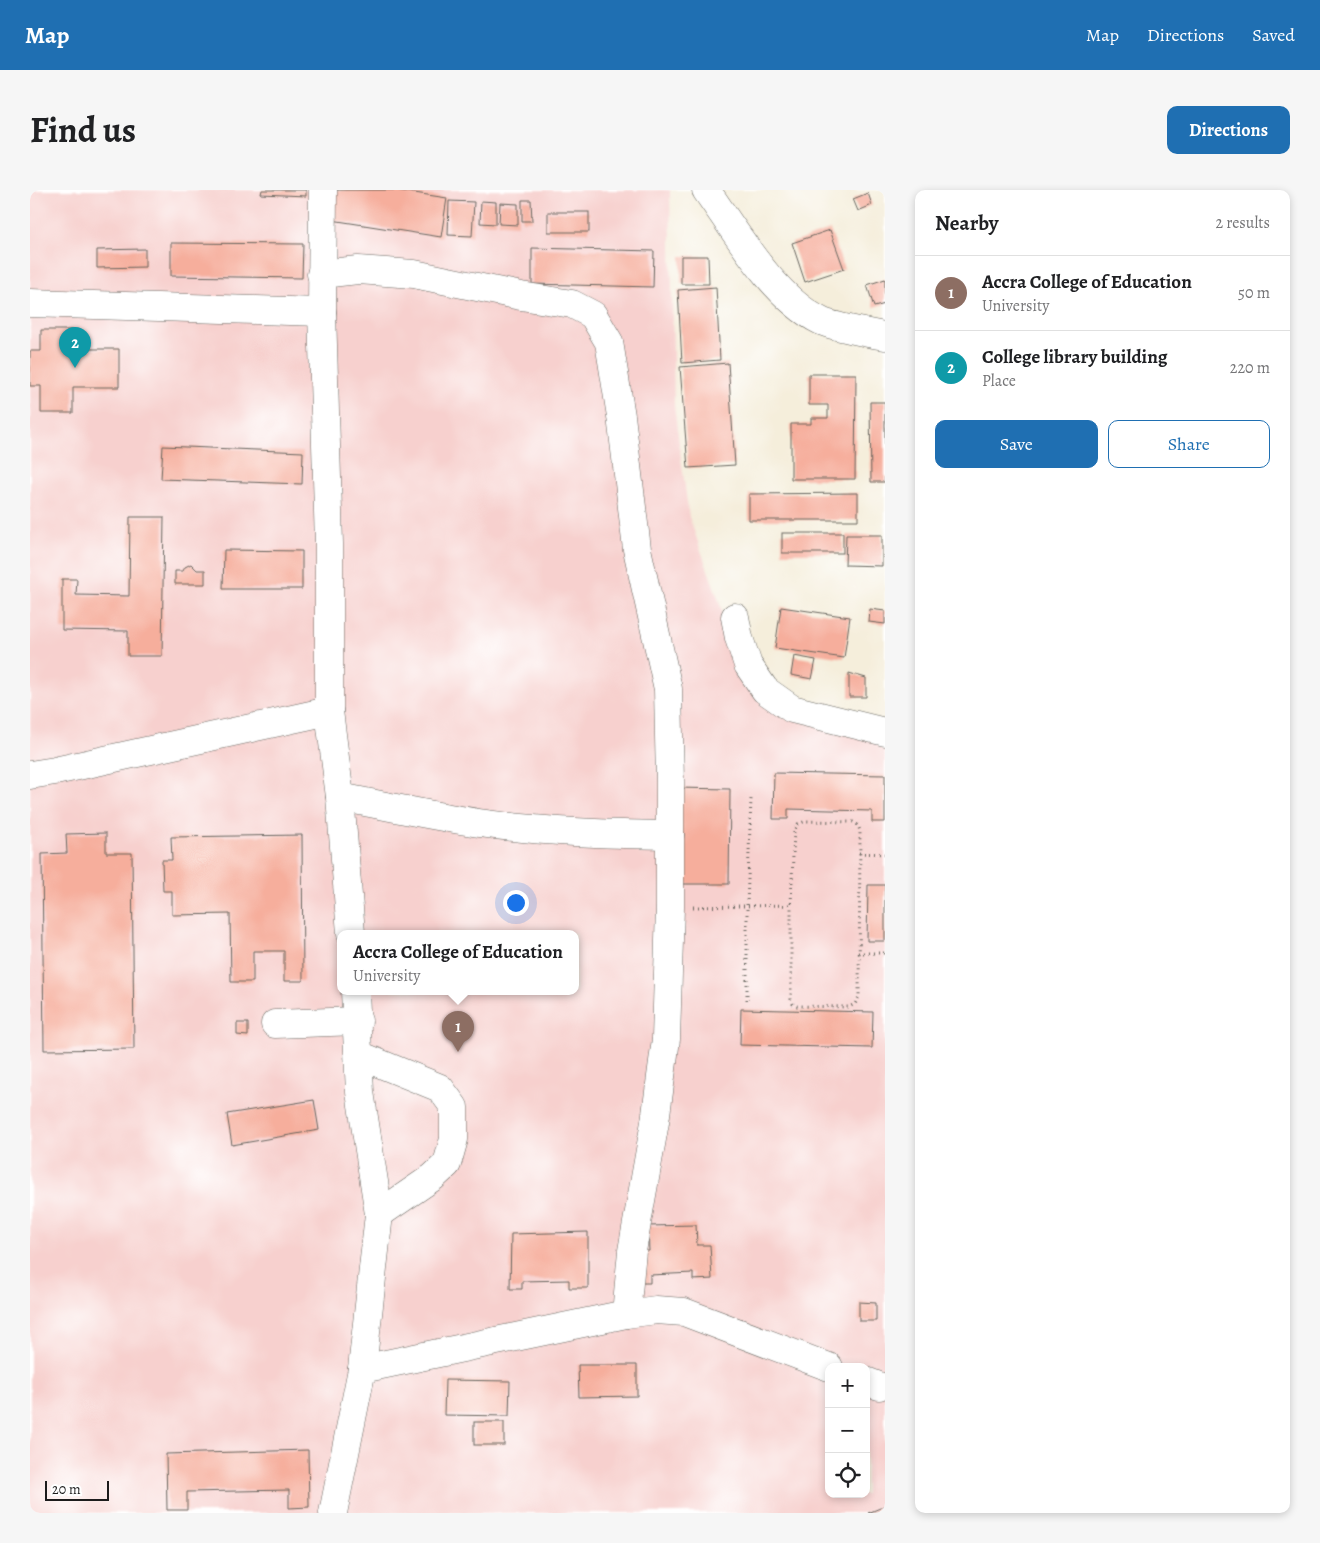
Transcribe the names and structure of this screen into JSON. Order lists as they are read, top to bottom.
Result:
{
  "scale_bar": "20 m",
  "page": {
    "header": "Map",
    "nav": ["Map", "Directions", "Saved"],
    "title": "Find us",
    "buttons": [
      "Directions",
      ["Save", "Share"]
    ],
    "heading": ["Nearby", "2 results"],
    "list": [
      {
        "mark": "1",
        "name": "Accra College of Education",
        "note": "University",
        "value": "50 m"
      },
      {
        "mark": "2",
        "name": "College library building",
        "note": "Place",
        "value": "220 m"
      }
    ],
    "pins": ["2", "1"],
    "popup": ["Accra College of Education", "University"],
    "map_buttons": ["+", "−"],
    "scale": "20 m"
  }
}
